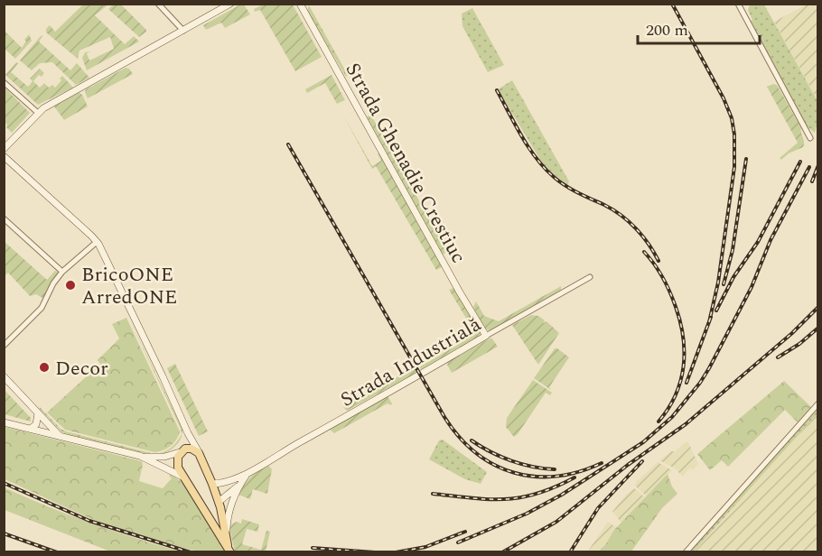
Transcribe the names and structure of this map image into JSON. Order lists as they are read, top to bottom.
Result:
{
  "streets": {
    "street": ["Strada Ghenadie Crestiuc", "Strada Industrială"]
  },
  "crossings": [
    ["Strada Ghenadie Crestiuc", "Strada Industrială"]
  ],
  "places": ["BricoONE ArredONE", "Decor"],
  "scale_bar": "200 m"
}
